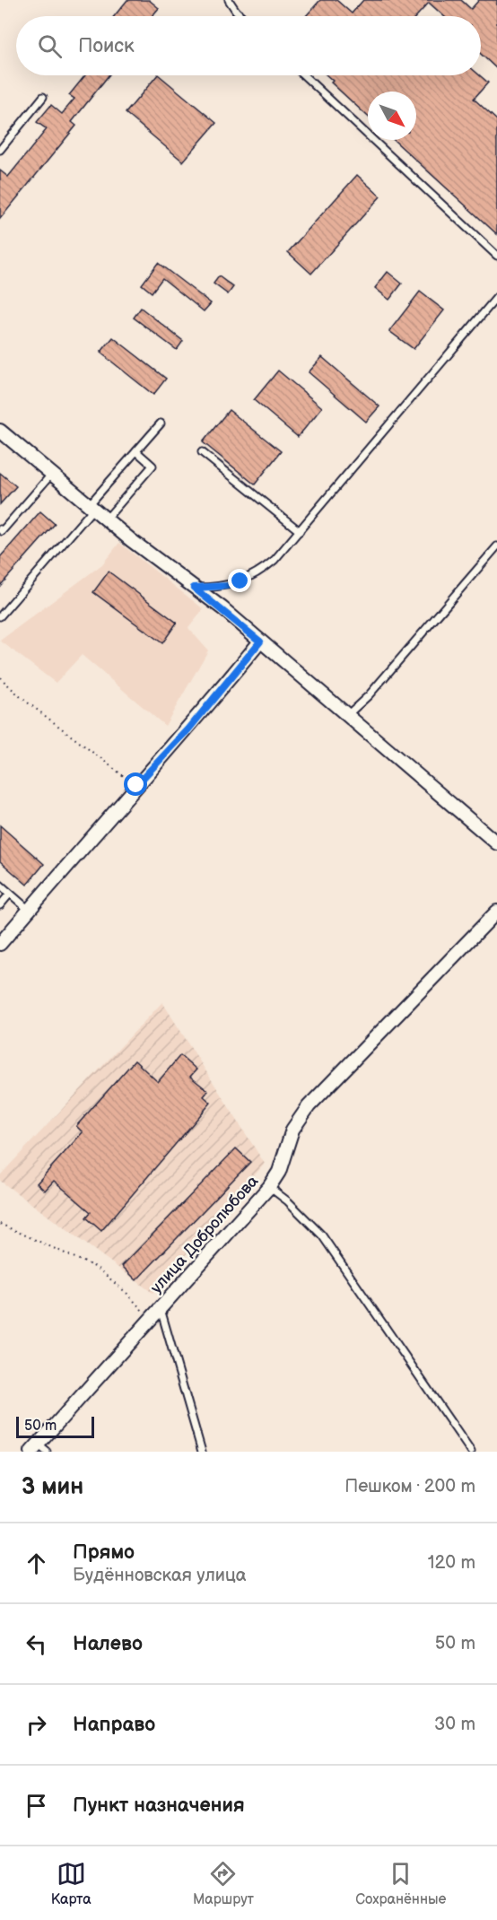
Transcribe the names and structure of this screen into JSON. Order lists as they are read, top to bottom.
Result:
{
  "streets": {
    "street": ["улица Добролюбова"]
  },
  "scale_bar": "50 m",
  "north": "bottom right",
  "page": {
    "search": "Поиск",
    "scale": "50 m",
    "heading": ["3 мин", "Пешком · 200 m"],
    "list": [
      ["Прямо", "Будённовская улица", "120 m"],
      ["Налево", "50 m"],
      ["Направо", "30 m"],
      "Пункт назначения"
    ],
    "nav": ["Карта", "Маршрут", "Сохранённые"]
  }
}
